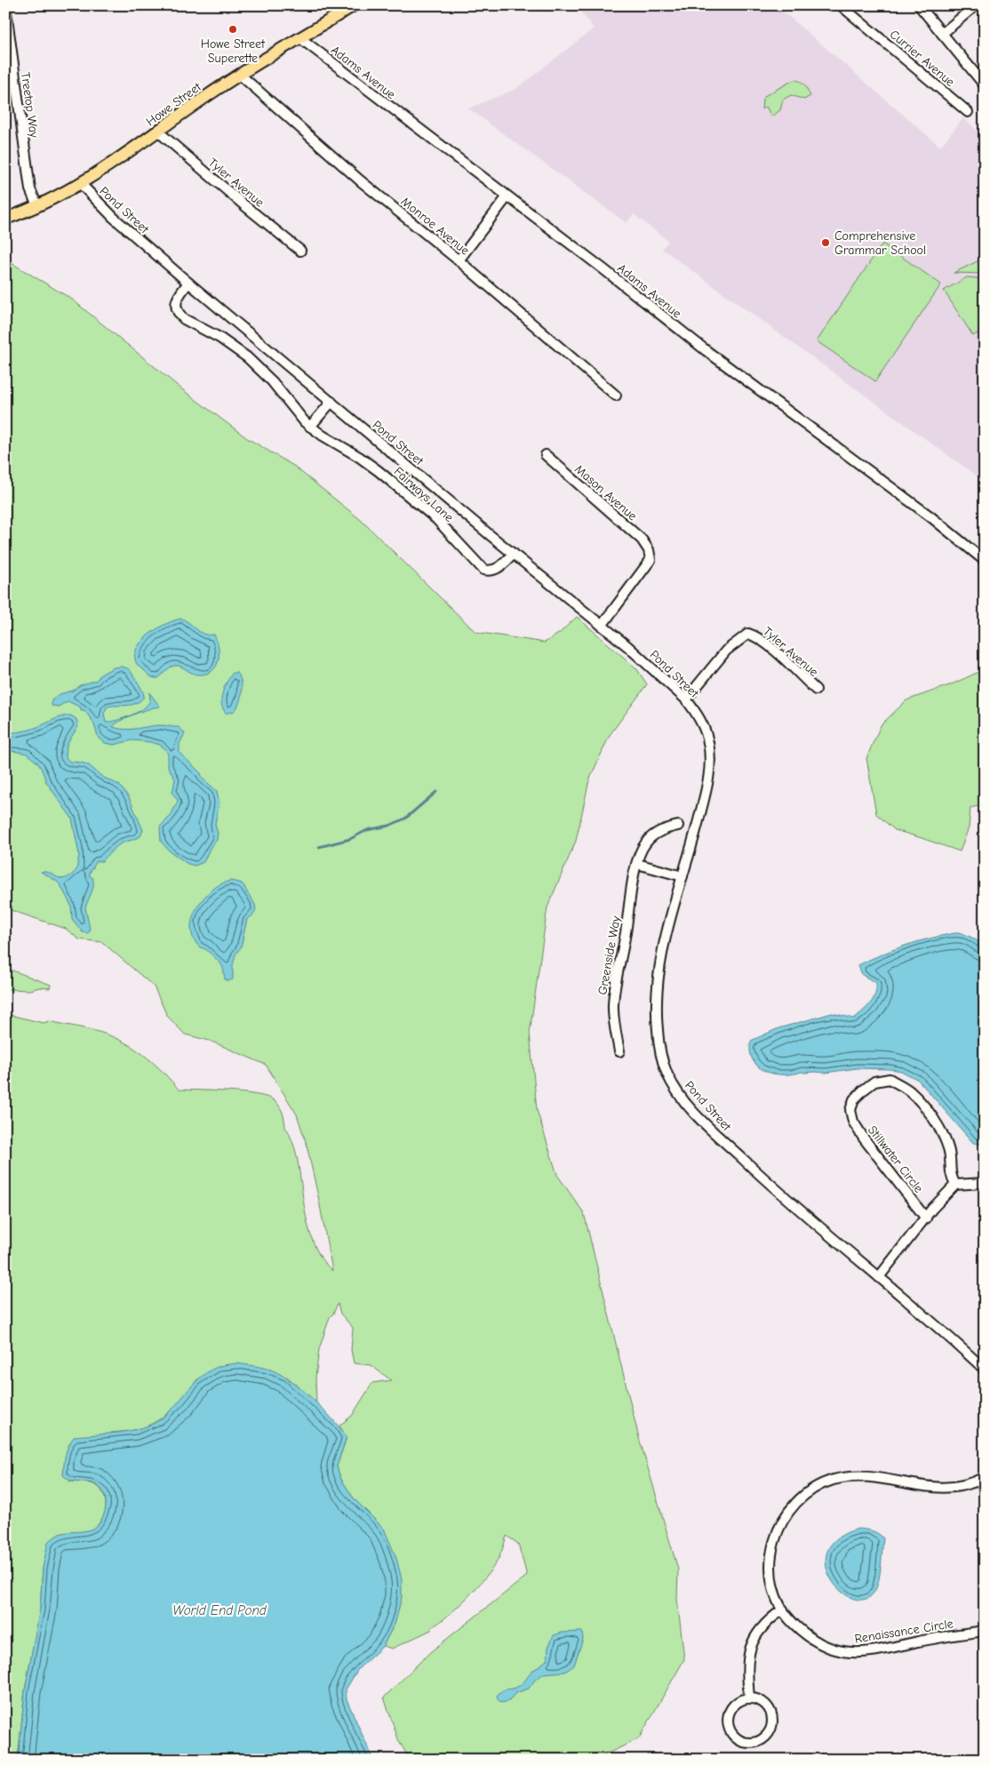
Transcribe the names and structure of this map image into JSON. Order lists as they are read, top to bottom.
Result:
{
  "streets": {
    "main road": ["Howe Street"],
    "street": [
      "Currier Avenue",
      "Adams Avenue",
      "Treetop Way",
      "Tyler Avenue",
      "Pond Street",
      "Monroe Avenue",
      "Mason Avenue",
      "Fairways Lane",
      "Greenside Way",
      "Stillwater Circle",
      "Renaissance Circle"
    ]
  },
  "crossings": [
    ["Adams Avenue", "Howe Street"],
    ["Howe Street", "Treetop Way"],
    ["Howe Street", "Tyler Avenue"],
    ["Howe Street", "Pond Street"],
    ["Howe Street", "Monroe Avenue"],
    ["Tyler Avenue", "Pond Street"],
    ["Pond Street", "Mason Avenue"],
    ["Pond Street", "Fairways Lane"]
  ],
  "water": ["World End Pond"],
  "places": ["Howe Street Superette", "Comprehensive Grammar School"]
}
